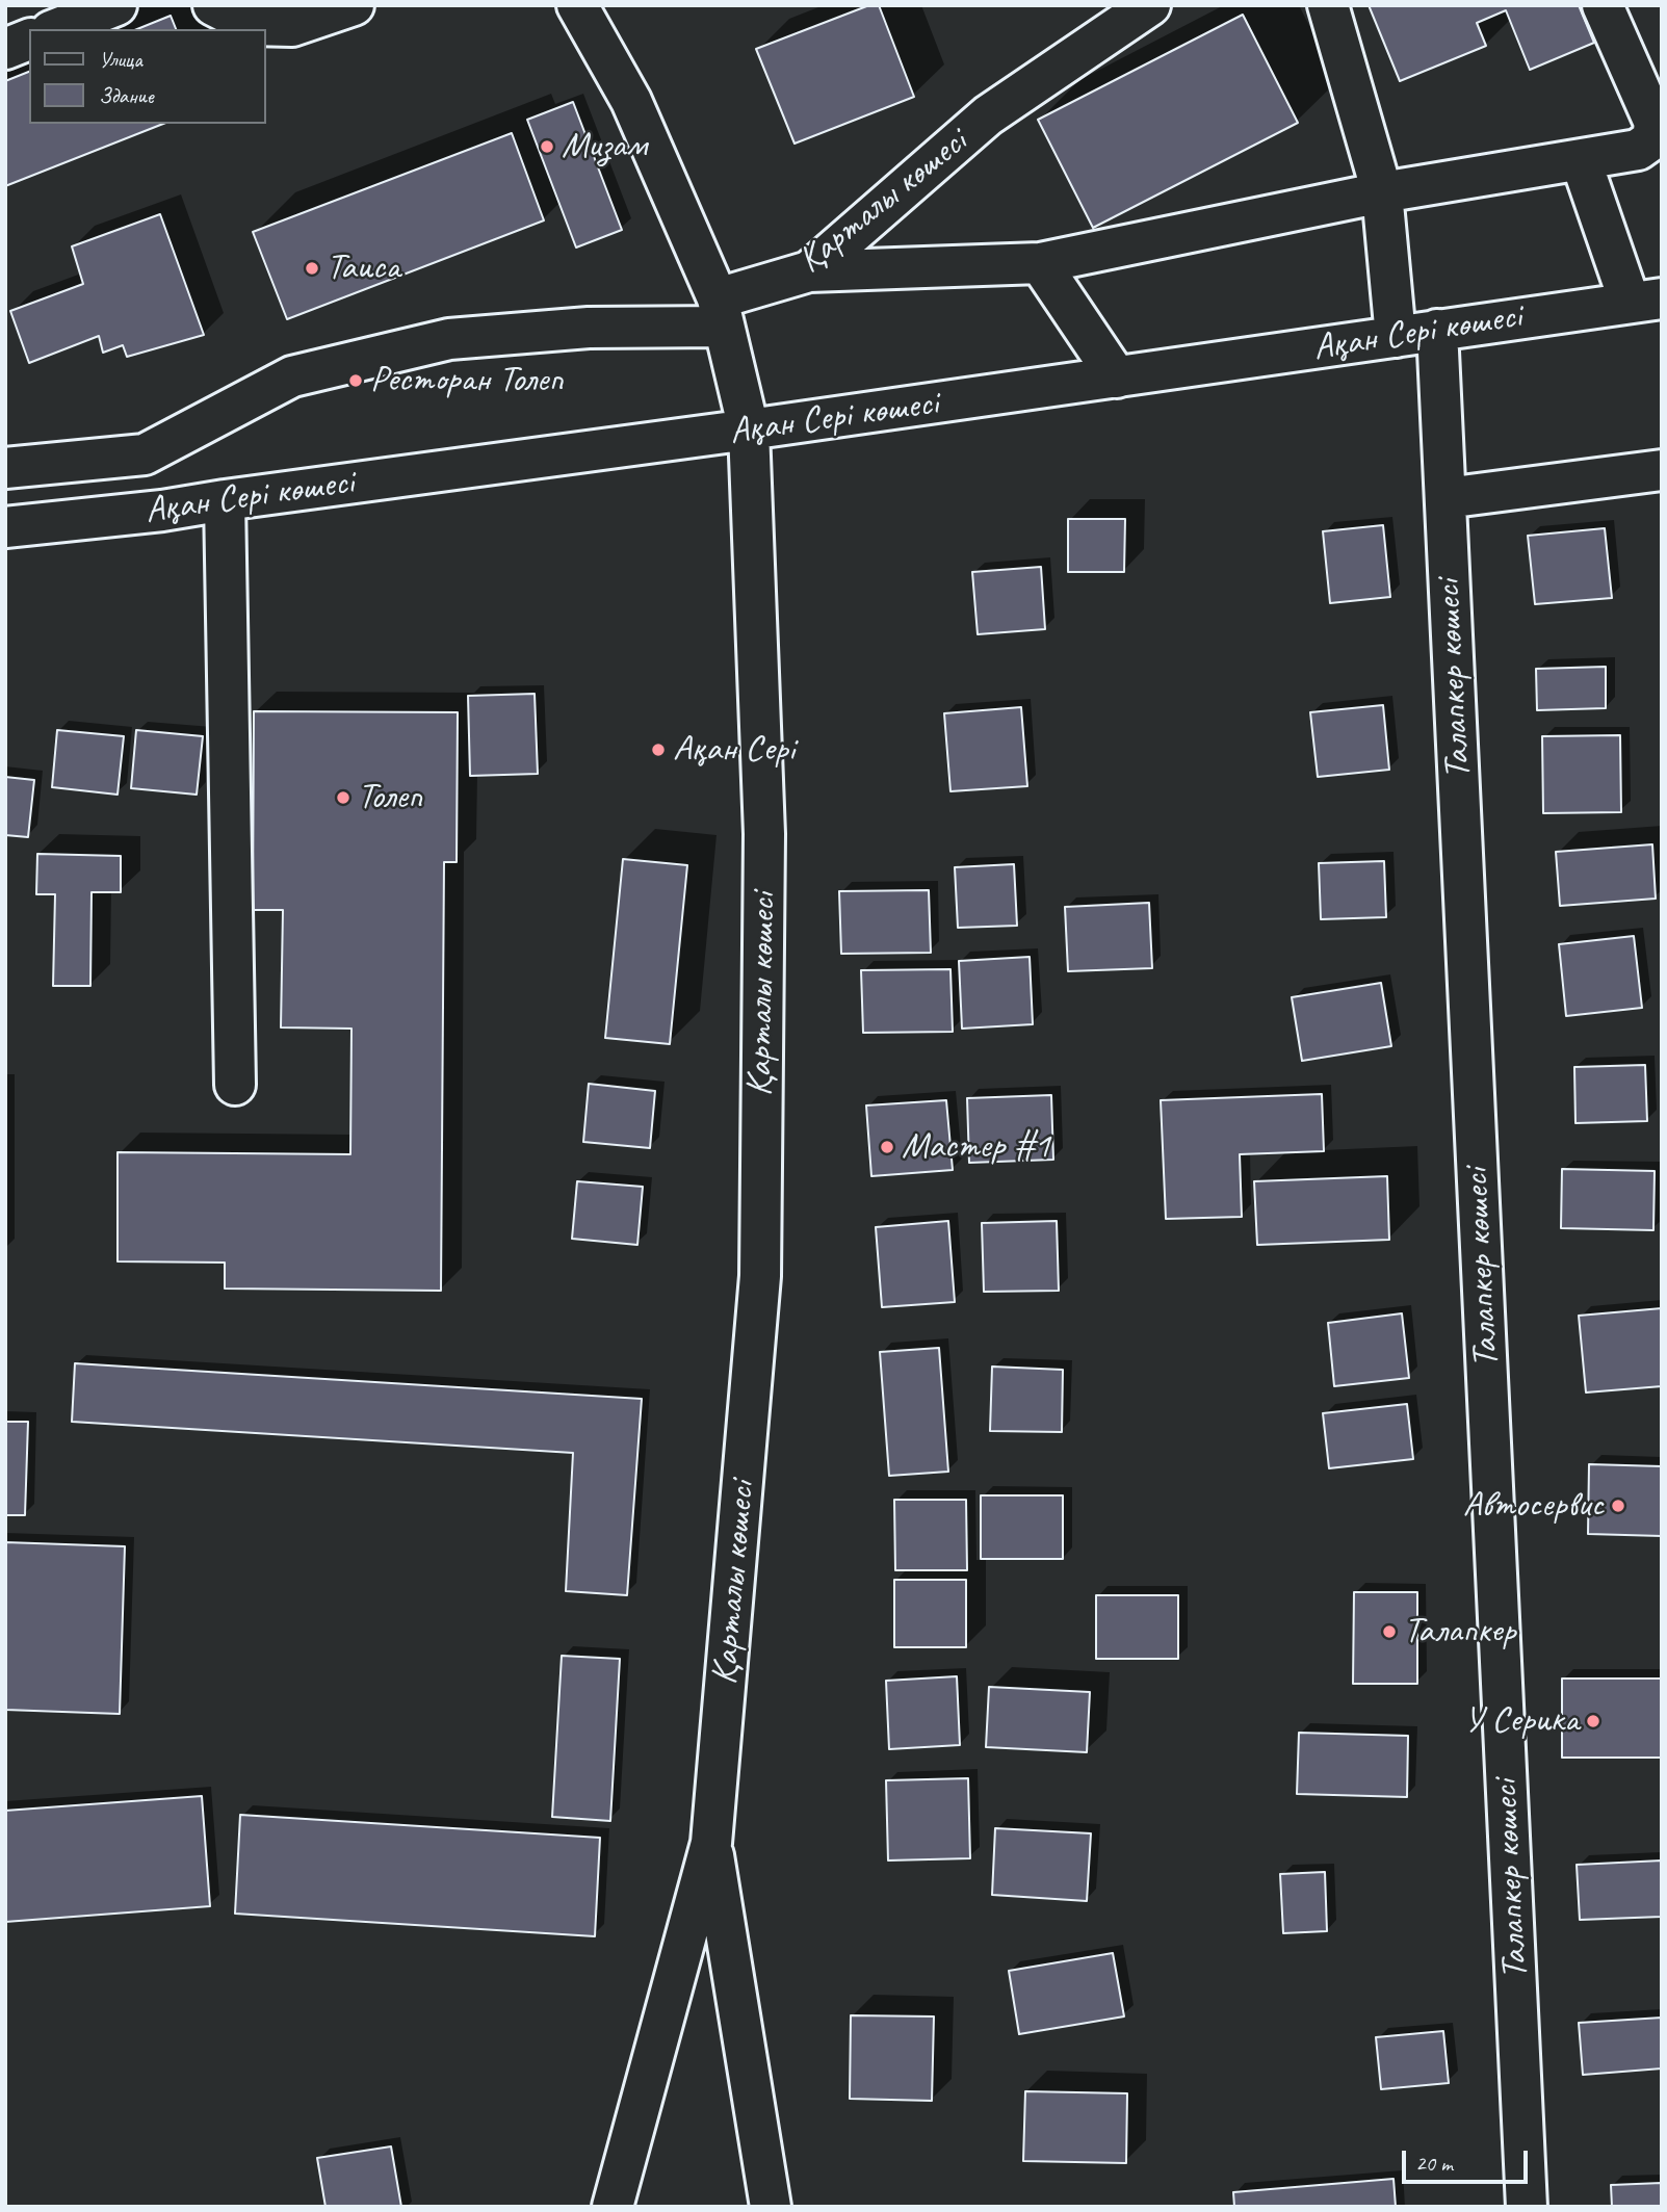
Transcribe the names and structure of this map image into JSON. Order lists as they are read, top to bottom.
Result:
{
  "streets": {
    "street": ["Қарталы көшесі", "Ақан Сері көшесі", "Талапкер көшесі"]
  },
  "crossings": [
    ["Қарталы көшесі", "Ақан Сері көшесі"],
    ["Ақан Сері көшесі", "Талапкер көшесі"]
  ],
  "places": [
    "Мизам",
    "Таиса",
    "Ресторан Толеп",
    "Ақан Серi",
    "Толеп",
    "Мастер #1",
    "Автосервис",
    "Талапкер",
    "У Серика"
  ],
  "legend": ["Улица", "Здание"],
  "scale_bar": "20 m"
}
